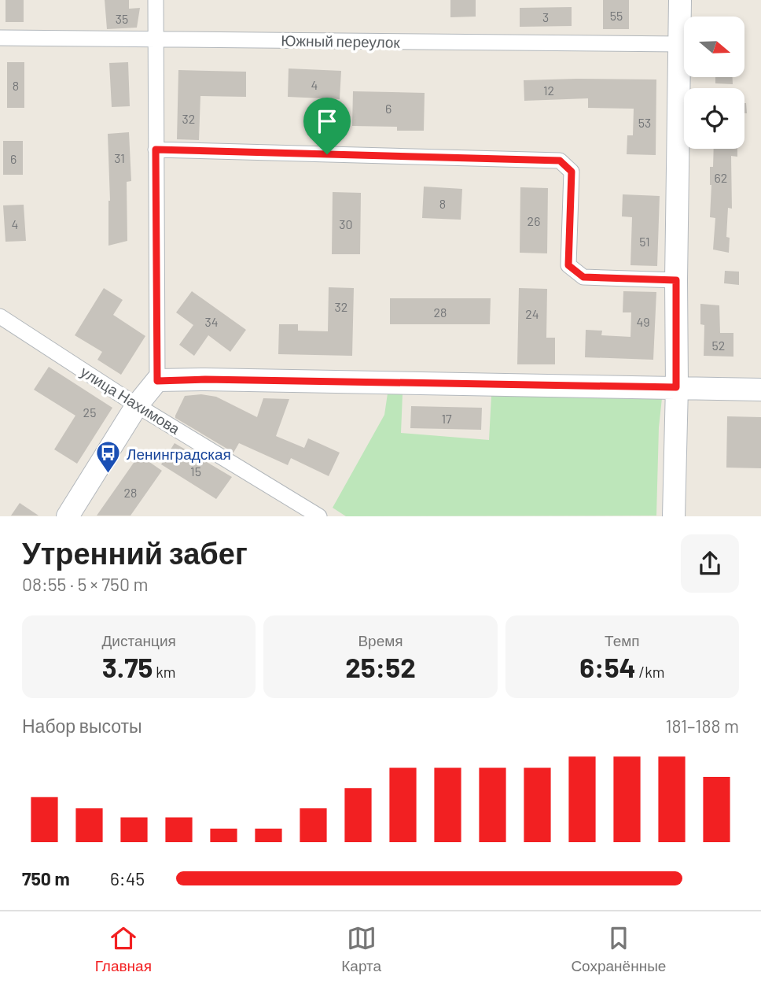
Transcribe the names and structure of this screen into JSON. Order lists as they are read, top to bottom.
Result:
{
  "streets": {
    "street": ["Южный переулок", "улица Нахимова"]
  },
  "places": {
    "bus stop": ["Ленинградская"]
  },
  "house_numbers": [
    "55",
    "3",
    "35",
    "4",
    "8",
    "12",
    "6",
    "32",
    "53",
    "31",
    "6",
    "62",
    "8",
    "26",
    "4",
    "30",
    "51",
    "32",
    "28",
    "24",
    "34",
    "49",
    "52",
    "25",
    "17",
    "15",
    "28"
  ],
  "north": "right",
  "page": {
    "heading": ["Утренний забег", "08:55 · 5 × 750 m"],
    "stats": [
      ["Дистанция", "3.75 km"],
      ["Время", "25:52"],
      ["Темп", "6:54 /km"]
    ],
    "chart": ["Набор высоты", "181–188 m"],
    "list": [
      {
        "name": "750 m",
        "note": "6:45"
      }
    ],
    "tabs": ["Главная", "Карта", "Сохранённые"]
  }
}
